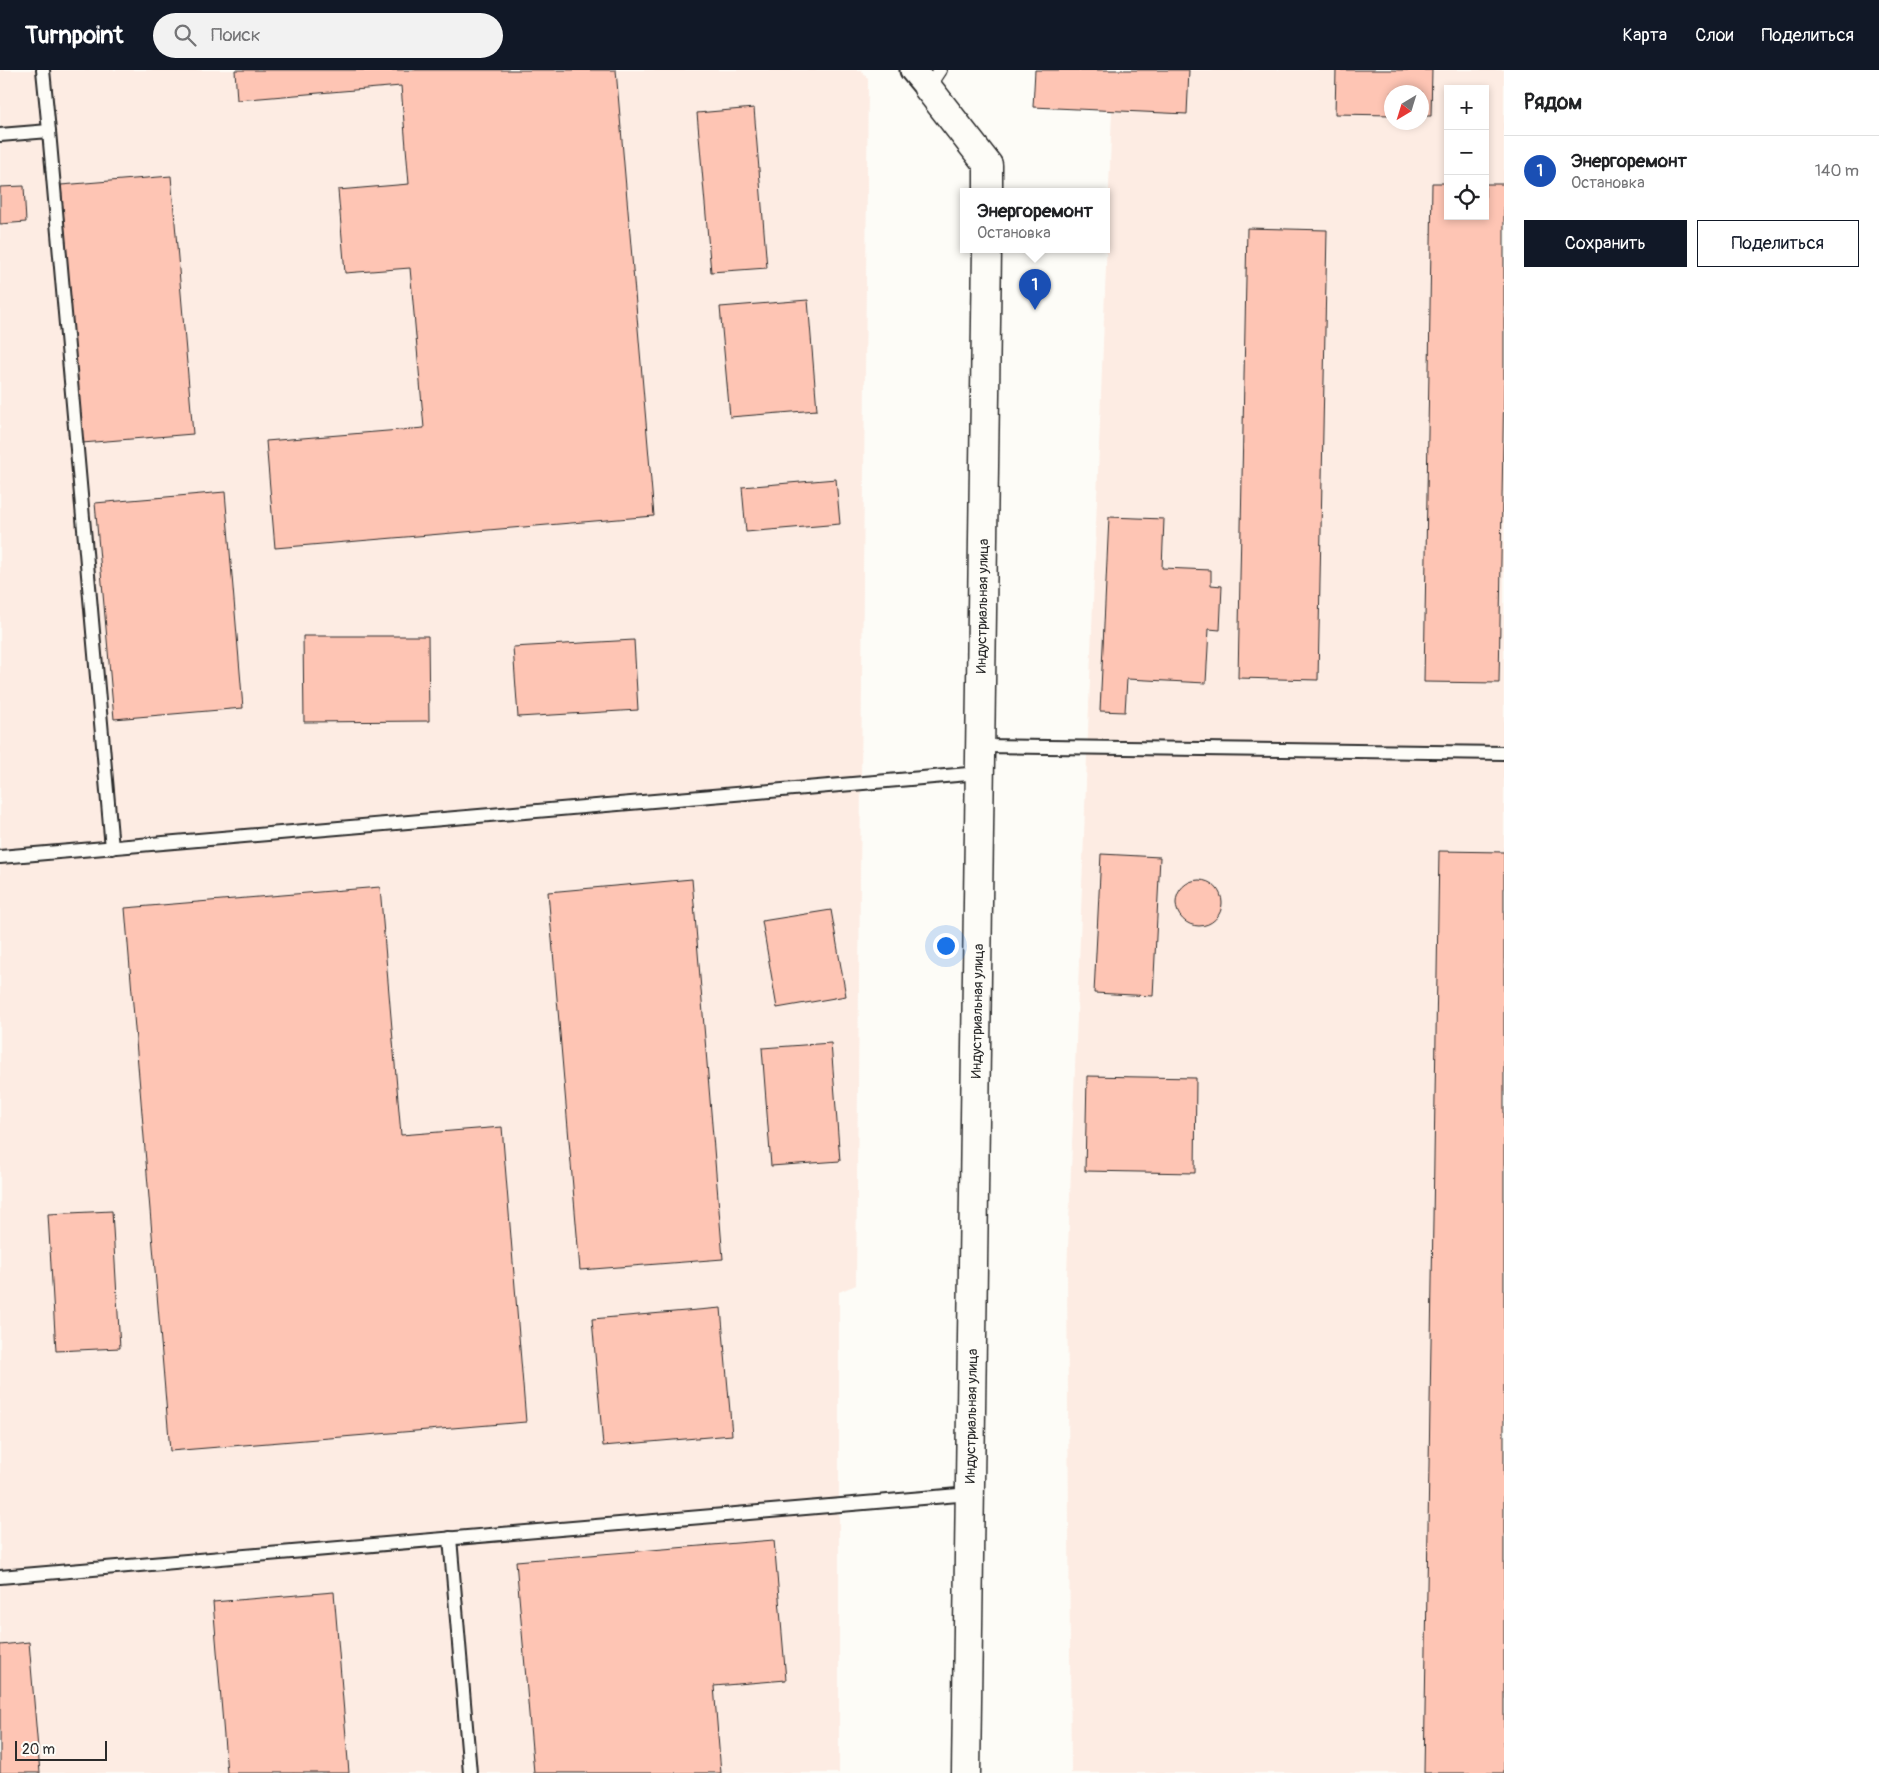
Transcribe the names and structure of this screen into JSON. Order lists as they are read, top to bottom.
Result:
{
  "streets": {
    "street": ["Индустриальная улица"]
  },
  "scale_bar": "20 m",
  "north": "bottom left",
  "page": {
    "header": "Turnpoint",
    "search": "Поиск",
    "nav": ["Карта", "Слои", "Поделиться"],
    "heading": "Рядом",
    "map_buttons": ["+", "−"],
    "list": [
      {
        "mark": "1",
        "name": "Энергоремонт",
        "note": "Остановка",
        "value": "140 m"
      }
    ],
    "popup": ["Энергоремонт", "Остановка"],
    "buttons": ["Сохранить", "Поделиться"],
    "pins": "1",
    "scale": "20 m"
  }
}
